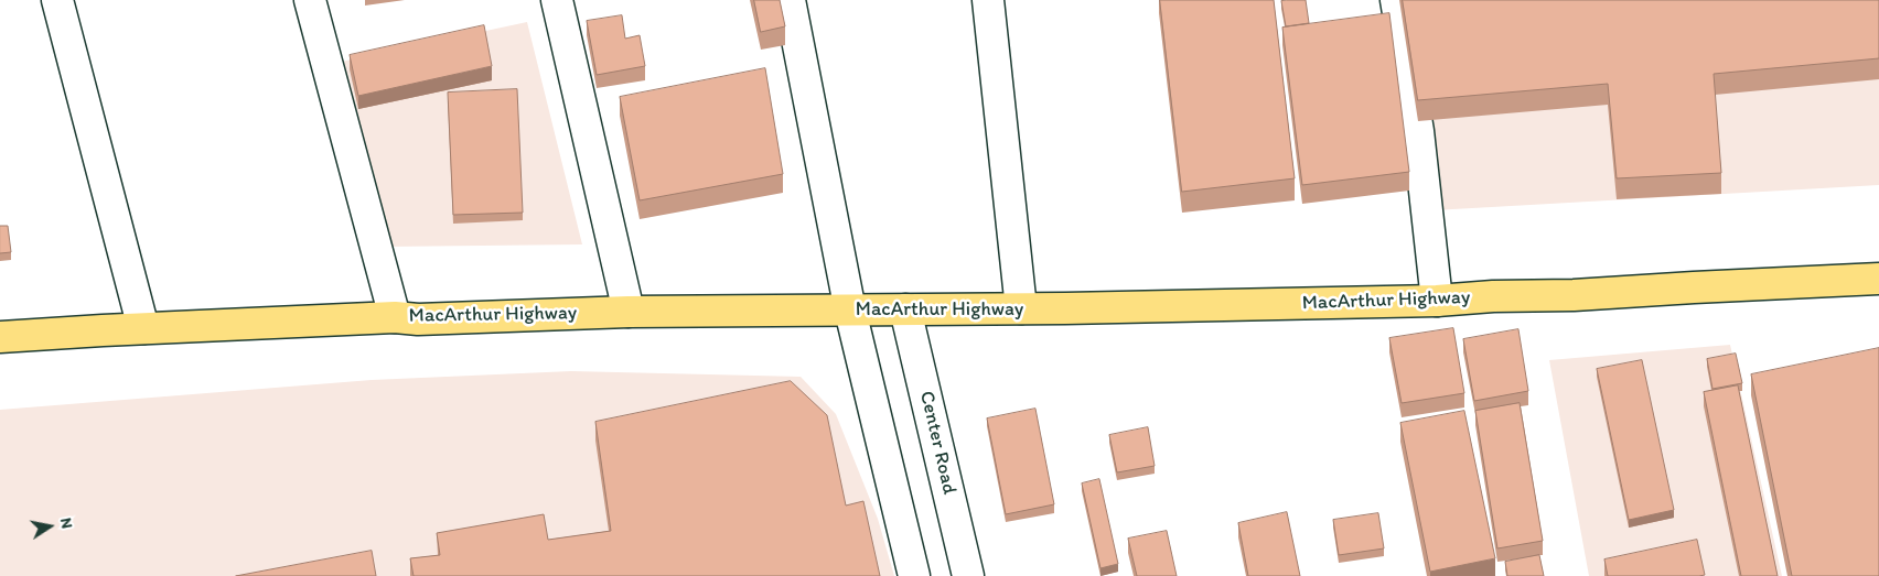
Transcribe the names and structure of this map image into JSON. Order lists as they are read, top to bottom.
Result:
{
  "streets": {
    "highway": ["MacArthur Highway"],
    "street": ["Center Road"]
  },
  "crossings": [
    ["MacArthur Highway", "Center Road"]
  ],
  "north": "right"
}
